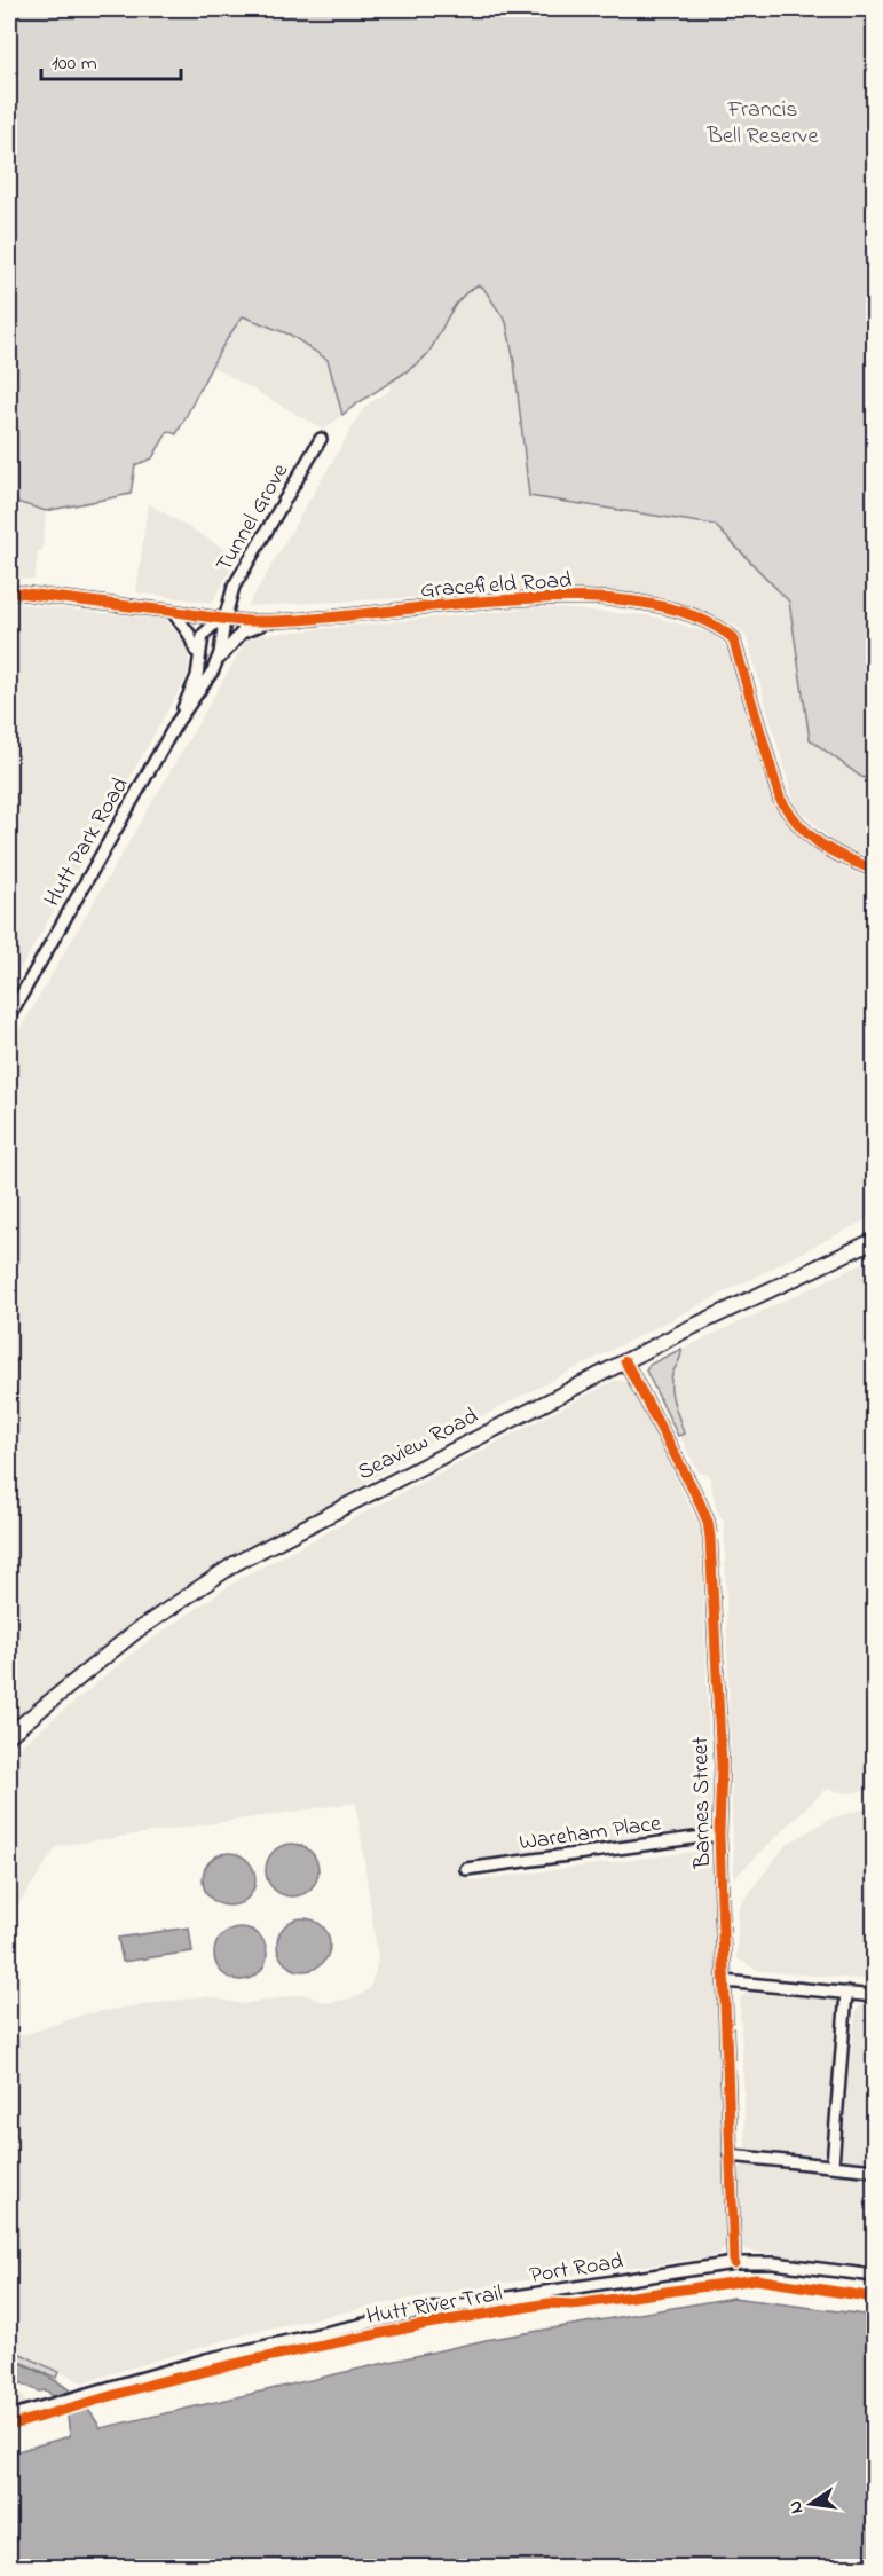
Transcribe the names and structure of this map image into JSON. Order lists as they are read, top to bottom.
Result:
{
  "streets": {
    "main road": ["Seaview Road"],
    "street": [
      "Tunnel Grove",
      "Gracefield Road",
      "Hutt Park Road",
      "Barnes Street",
      "Wareham Place",
      "Port Road"
    ],
    "cycle path": ["Hutt River Trail"]
  },
  "crossings": [
    ["Tunnel Grove", "Gracefield Road"],
    ["Tunnel Grove", "Hutt Park Road"],
    ["Gracefield Road", "Hutt Park Road"],
    ["Seaview Road", "Barnes Street"],
    ["Barnes Street", "Wareham Place"],
    ["Barnes Street", "Port Road"]
  ],
  "parks": ["Francis Bell Reserve"],
  "scale_bar": "100 m",
  "north": "left"
}
